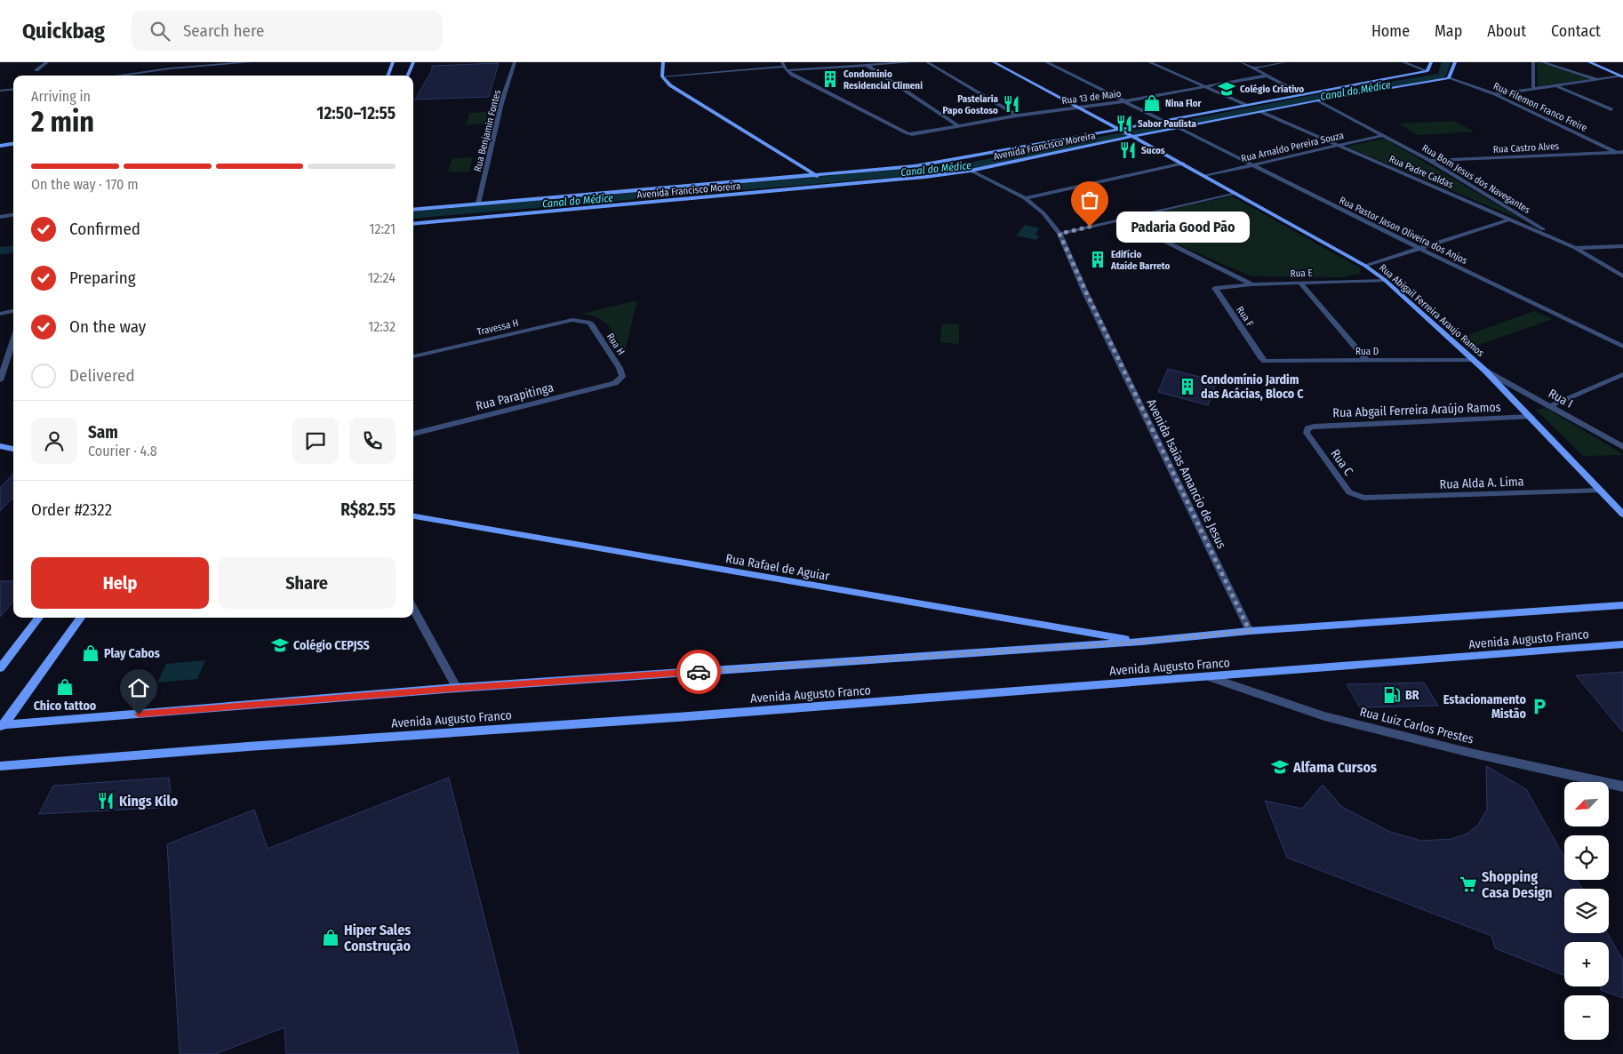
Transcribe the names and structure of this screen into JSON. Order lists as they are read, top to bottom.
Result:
{
  "streets": {
    "street": [
      "Rua 13 de Maio",
      "Rua Filemon Franco Freire",
      "Rua Benjamin Fontes",
      "Avenida Francisco Moreira",
      "Rua Arnaldo Pereira Souza",
      "Rua Castro Alves",
      "Rua Padre Caldas",
      "Rua Bom Jesus dos Navegantes",
      "Rua Pastor Jason Oliveira dos Anjos",
      "Rua E",
      "Rua Abigail Ferreira Araujo Ramos",
      "Rua F",
      "Travessa H",
      "Rua H",
      "Rua D",
      "Rua Parapitinga",
      "Rua I",
      "Rua Abgail Ferreira Araújo Ramos",
      "Rua C",
      "Avenida Isaías Amancio de Jesus",
      "Rua Alda A. Lima",
      "Rua Rafael de Aguiar",
      "Avenida Augusto Franco",
      "Rua Luiz Carlos Prestes"
    ]
  },
  "crossings": [
    ["Rua 13 de Maio", "Rua Abigail Ferreira Araujo Ramos"],
    ["Rua Filemon Franco Freire", "Avenida Francisco Moreira"],
    ["Rua Filemon Franco Freire", "Rua Castro Alves"],
    ["Rua Benjamin Fontes", "Avenida Francisco Moreira"],
    ["Avenida Francisco Moreira", "Rua Padre Caldas"],
    ["Avenida Francisco Moreira", "Rua Bom Jesus dos Navegantes"],
    ["Avenida Francisco Moreira", "Rua Pastor Jason Oliveira dos Anjos"],
    ["Avenida Francisco Moreira", "Rua Abigail Ferreira Araujo Ramos"],
    ["Avenida Francisco Moreira", "Avenida Isaías Amancio de Jesus"],
    ["Rua Arnaldo Pereira Souza", "Rua Padre Caldas"],
    ["Rua Arnaldo Pereira Souza", "Rua Bom Jesus dos Navegantes"],
    ["Rua Arnaldo Pereira Souza", "Rua Pastor Jason Oliveira dos Anjos"],
    ["Rua Arnaldo Pereira Souza", "Rua Abigail Ferreira Araujo Ramos"],
    ["Rua Castro Alves", "Rua Bom Jesus dos Navegantes"],
    ["Rua Padre Caldas", "Rua Bom Jesus dos Navegantes"],
    ["Rua E", "Rua Abigail Ferreira Araujo Ramos"],
    ["Rua E", "Rua F"],
    ["Rua Abigail Ferreira Araujo Ramos", "Rua D"],
    ["Rua Abigail Ferreira Araujo Ramos", "Rua I"],
    ["Rua Abigail Ferreira Araujo Ramos", "Rua Abgail Ferreira Araújo Ramos"],
    ["Rua Abigail Ferreira Araujo Ramos", "Rua Alda A. Lima"],
    ["Rua F", "Rua D"],
    ["Travessa H", "Rua H"],
    ["Rua H", "Rua Parapitinga"],
    ["Rua Abgail Ferreira Araújo Ramos", "Rua C"],
    ["Rua C", "Rua Alda A. Lima"],
    ["Avenida Augusto Franco", "Rua Luiz Carlos Prestes"]
  ],
  "water": ["Canal do Médice"],
  "places": {
    "building": ["Condomínio Residencial Climeni", "Edifício Ataíde Barreto", "Condomínio Jardim das Acácias, Bloco C"],
    "school or university": ["Colégio Criativo", "Colégio CEPJSS", "Alfama Cursos"],
    "shop": [
      "Nina Flor",
      "Play Cabos",
      "Chico tattoo",
      "Hiper Sales Construção"
    ],
    "restaurant": [
      "Pastelaria Papo Gostoso",
      "Sabor Paulista",
      "Sucos",
      "Kings Kilo"
    ],
    "other": ["Padaria Good Pão"],
    "fuel station": ["BR"],
    "parking": ["Estacionamento Mistão"],
    "supermarket": ["Shopping Casa Design"]
  },
  "north": "bottom left",
  "page": {
    "header": "Quickbag",
    "search": "Search here",
    "nav": [
      "Home",
      "Map",
      "About",
      "Contact"
    ],
    "heading": ["2 min", "Arriving in", "12:50–12:55"],
    "panel": [
      "Sam",
      "Courier · 4.8",
      "Order #2322",
      "R$82.55"
    ],
    "bar": "On the way · 170 m",
    "list": [
      ["Confirmed", "12:21"],
      ["Preparing", "12:24"],
      ["On the way", "12:32"],
      "Delivered"
    ],
    "bubble": "Padaria Good Pão",
    "buttons": ["Help", "Share"],
    "map_buttons": ["+", "−"]
  }
}
